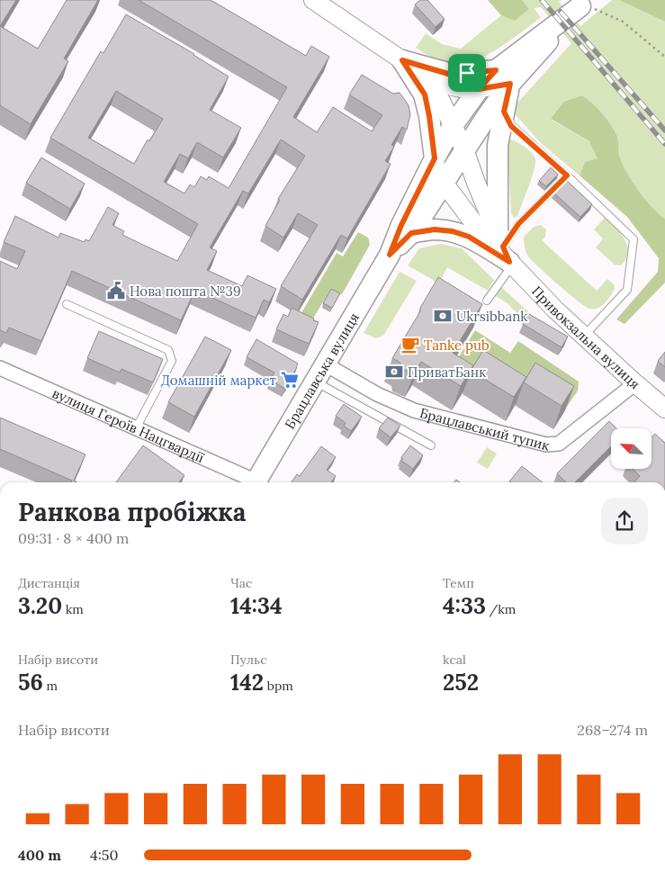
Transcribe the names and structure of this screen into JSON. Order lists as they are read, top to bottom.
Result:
{
  "streets": {
    "main road": ["Брацлавська вулиця"],
    "street": ["Привокзальна вулиця", "вулиця Героїв Нацгвардії", "Брацлавський тупик"]
  },
  "crossings": [
    ["Привокзальна вулиця", "Брацлавська вулиця"],
    ["Привокзальна вулиця", "Брацлавський тупик"],
    ["Брацлавська вулиця", "Брацлавський тупик"]
  ],
  "places": {
    "public building": ["Нова пошта №39"],
    "bank": ["Ukrsibbank", "ПриватБанк"],
    "cafe": ["Tanke pub"],
    "supermarket": ["Домашній маркет"]
  },
  "north": "top left",
  "page": {
    "heading": ["Ранкова пробіжка", "09:31 · 8 × 400 m"],
    "stats": [
      ["Дистанція", "3.20 km"],
      ["Час", "14:34"],
      ["Темп", "4:33 /km"],
      ["Набір висоти", "56 m"],
      ["Пульс", "142 bpm"],
      ["kcal", "252"]
    ],
    "chart": ["Набір висоти", "268–274 m"],
    "list": [
      {
        "name": "400 m",
        "note": "4:50"
      }
    ]
  }
}
